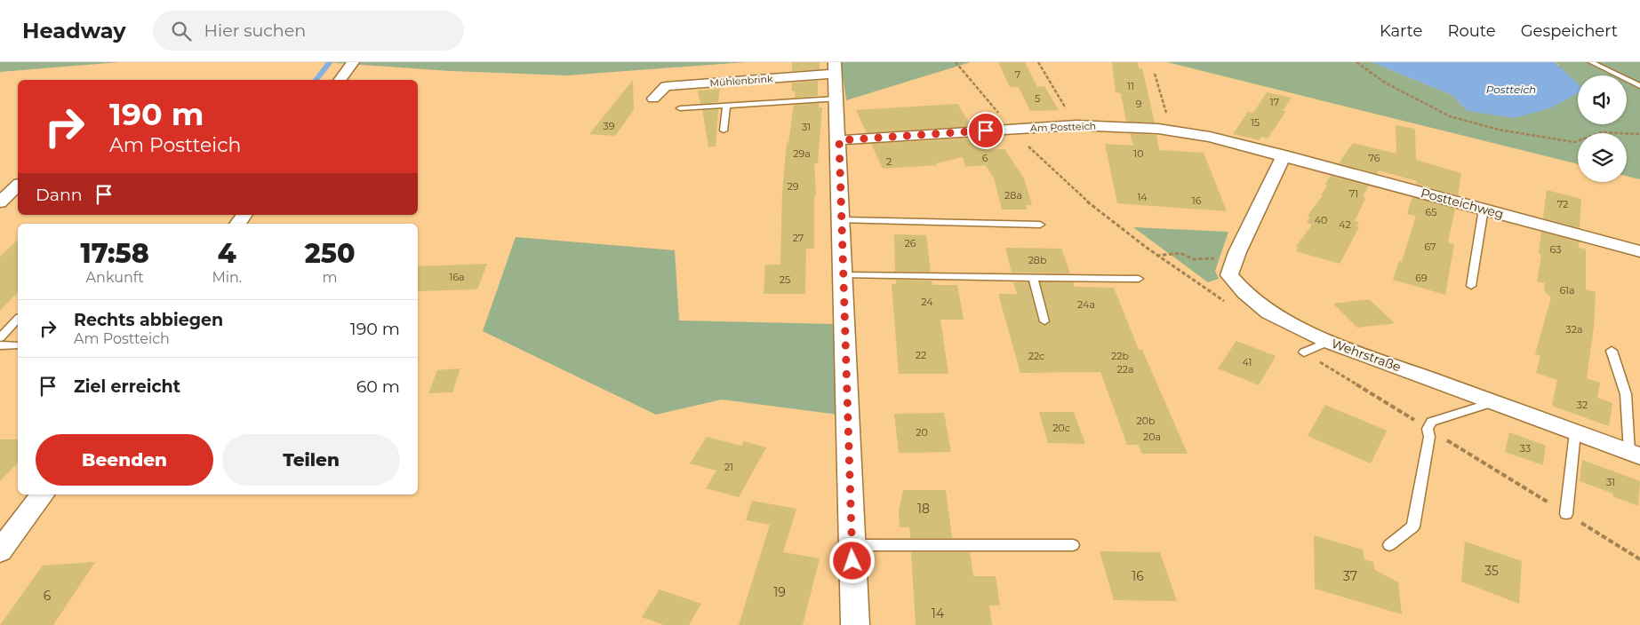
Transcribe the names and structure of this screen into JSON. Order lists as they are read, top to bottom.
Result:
{
  "streets": {
    "street": [
      "Mühlenbrink",
      "Am Postteich",
      "Postteichweg",
      "Wehrstraße"
    ]
  },
  "crossings": [
    ["Mühlenbrink", "Am Postteich"],
    ["Am Postteich", "Postteichweg"],
    ["Am Postteich", "Wehrstraße"],
    ["Postteichweg", "Wehrstraße"]
  ],
  "water": ["Postteich"],
  "house_numbers": [
    "7",
    "11",
    "5",
    "17",
    "9",
    "15",
    "39",
    "31",
    "29a",
    "10",
    "6",
    "76",
    "2",
    "29",
    "71",
    "28a",
    "14",
    "16",
    "72",
    "65",
    "40",
    "42",
    "27",
    "26",
    "67",
    "63",
    "28b",
    "16a",
    "69",
    "25",
    "61a",
    "24",
    "24a",
    "32a",
    "22",
    "22c",
    "22b",
    "41",
    "22a",
    "32",
    "20b",
    "20c",
    "20",
    "20a",
    "33",
    "21",
    "31",
    "18",
    "35",
    "16",
    "37",
    "19",
    "6",
    "14"
  ],
  "page": {
    "header": "Headway",
    "search": "Hier suchen",
    "nav": ["Karte", "Route", "Gespeichert"],
    "turn": ["190 m", "Am Postteich"],
    "then": "Dann",
    "eta": [
      "17:58",
      "Ankunft",
      "4",
      "Min.",
      "250",
      "m"
    ],
    "list": [
      {
        "name": "Rechts abbiegen",
        "note": "Am Postteich",
        "value": "190 m"
      },
      {
        "name": "Ziel erreicht",
        "value": "60 m"
      }
    ],
    "buttons": ["Beenden", "Teilen"]
  }
}
